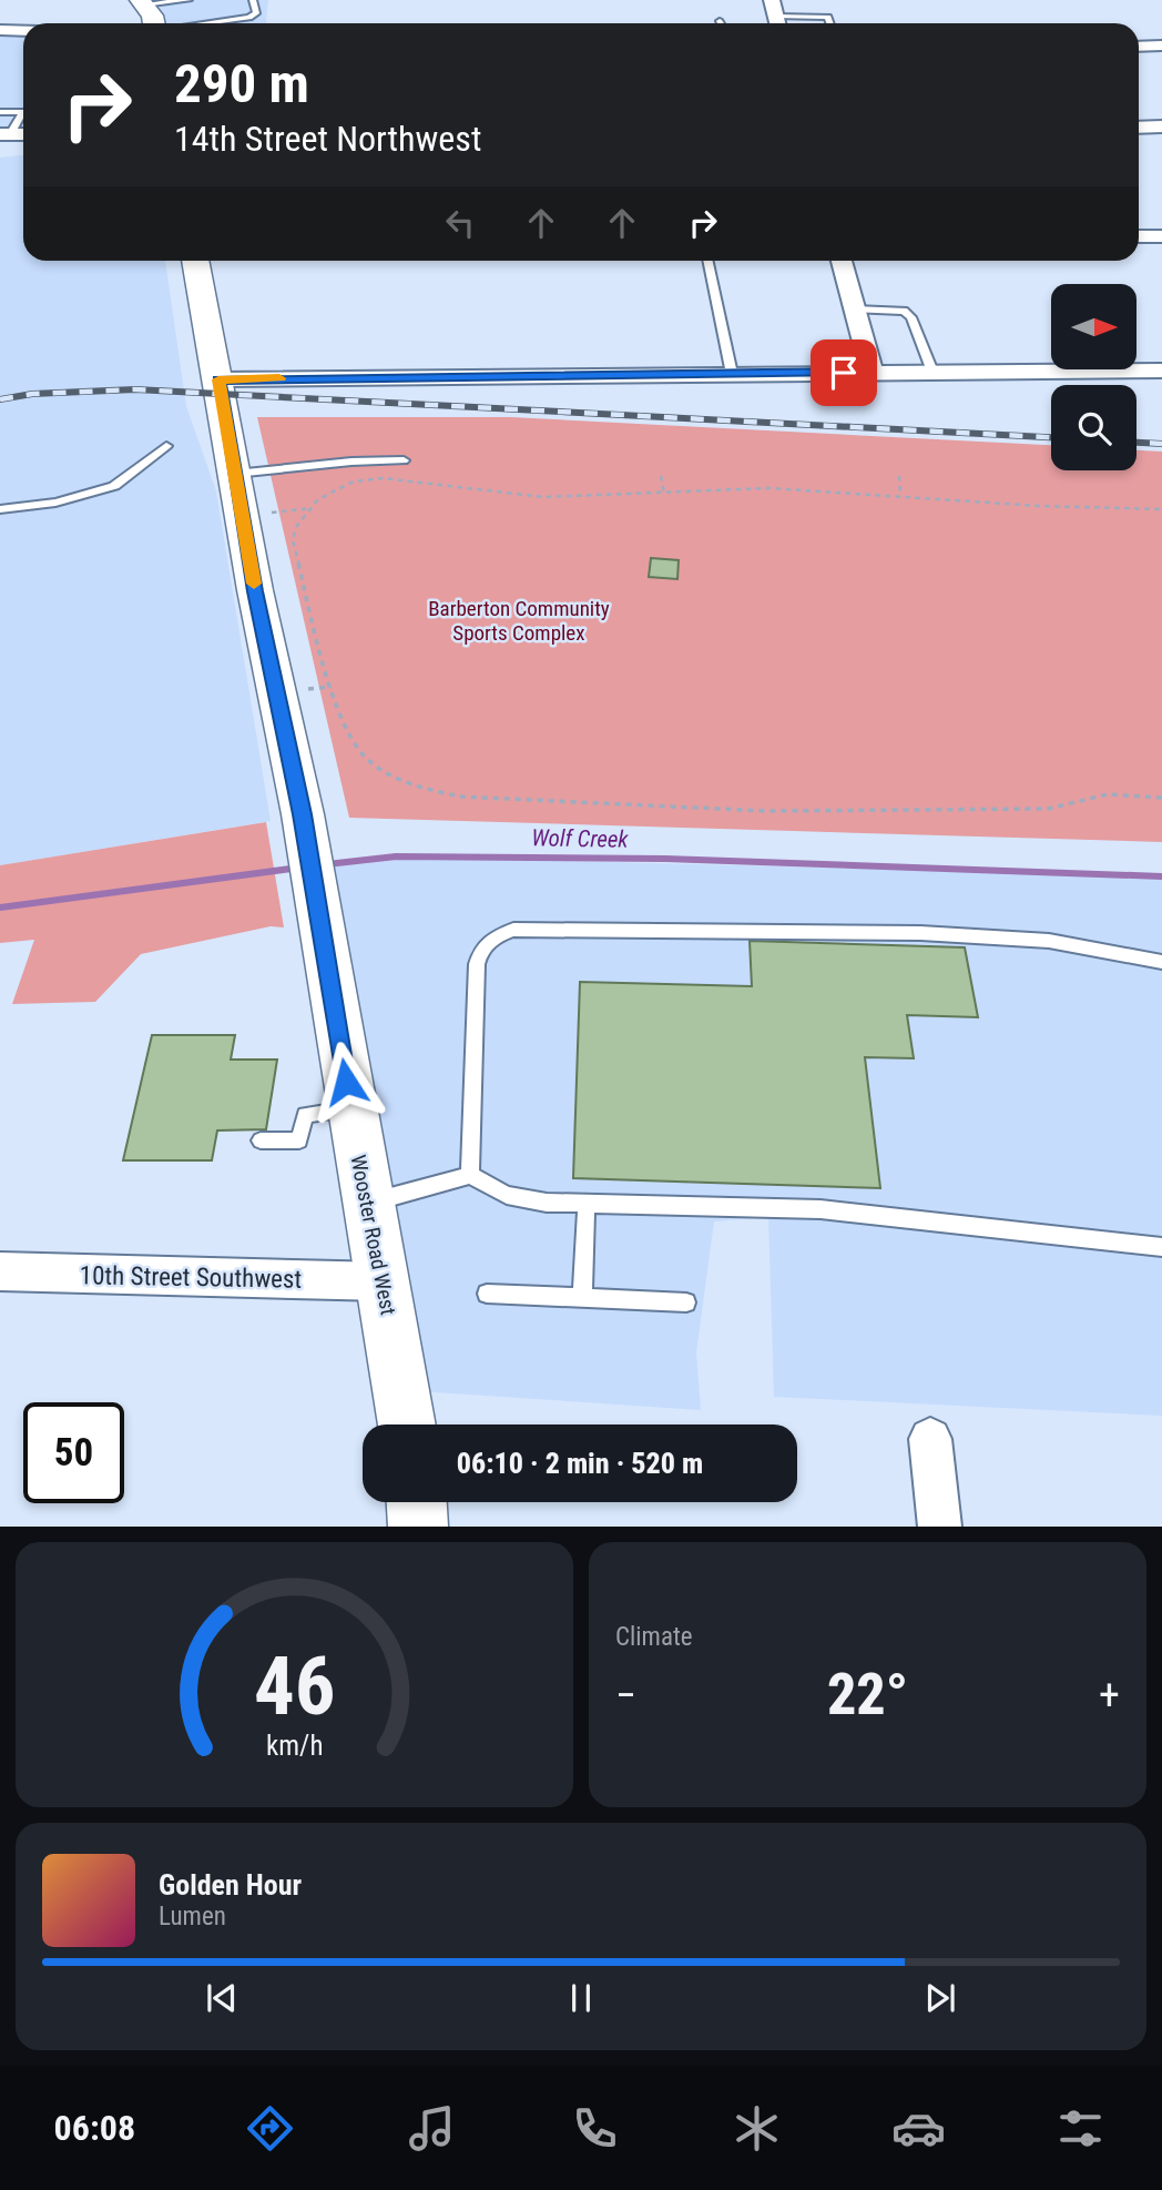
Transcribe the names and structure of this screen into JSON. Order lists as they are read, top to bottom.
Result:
{
  "streets": {
    "main road": ["Wooster Road West"],
    "street": ["10th Street Southwest"]
  },
  "crossings": [
    ["Wooster Road West", "10th Street Southwest"]
  ],
  "water": ["Wolf Creek"],
  "parks": ["Barberton Community Sports Complex"],
  "north": "right",
  "page": {
    "turn": ["290 m", "14th Street Northwest"],
    "limit": "50",
    "trip": "06:10 · 2 min · 520 m",
    "tile": "Climate",
    "heat": ["−", "22°", "+"],
    "song": ["Golden Hour", "Lumen"],
    "tabs": "06:08",
    "gauge": ["46", "km/h"]
  }
}
